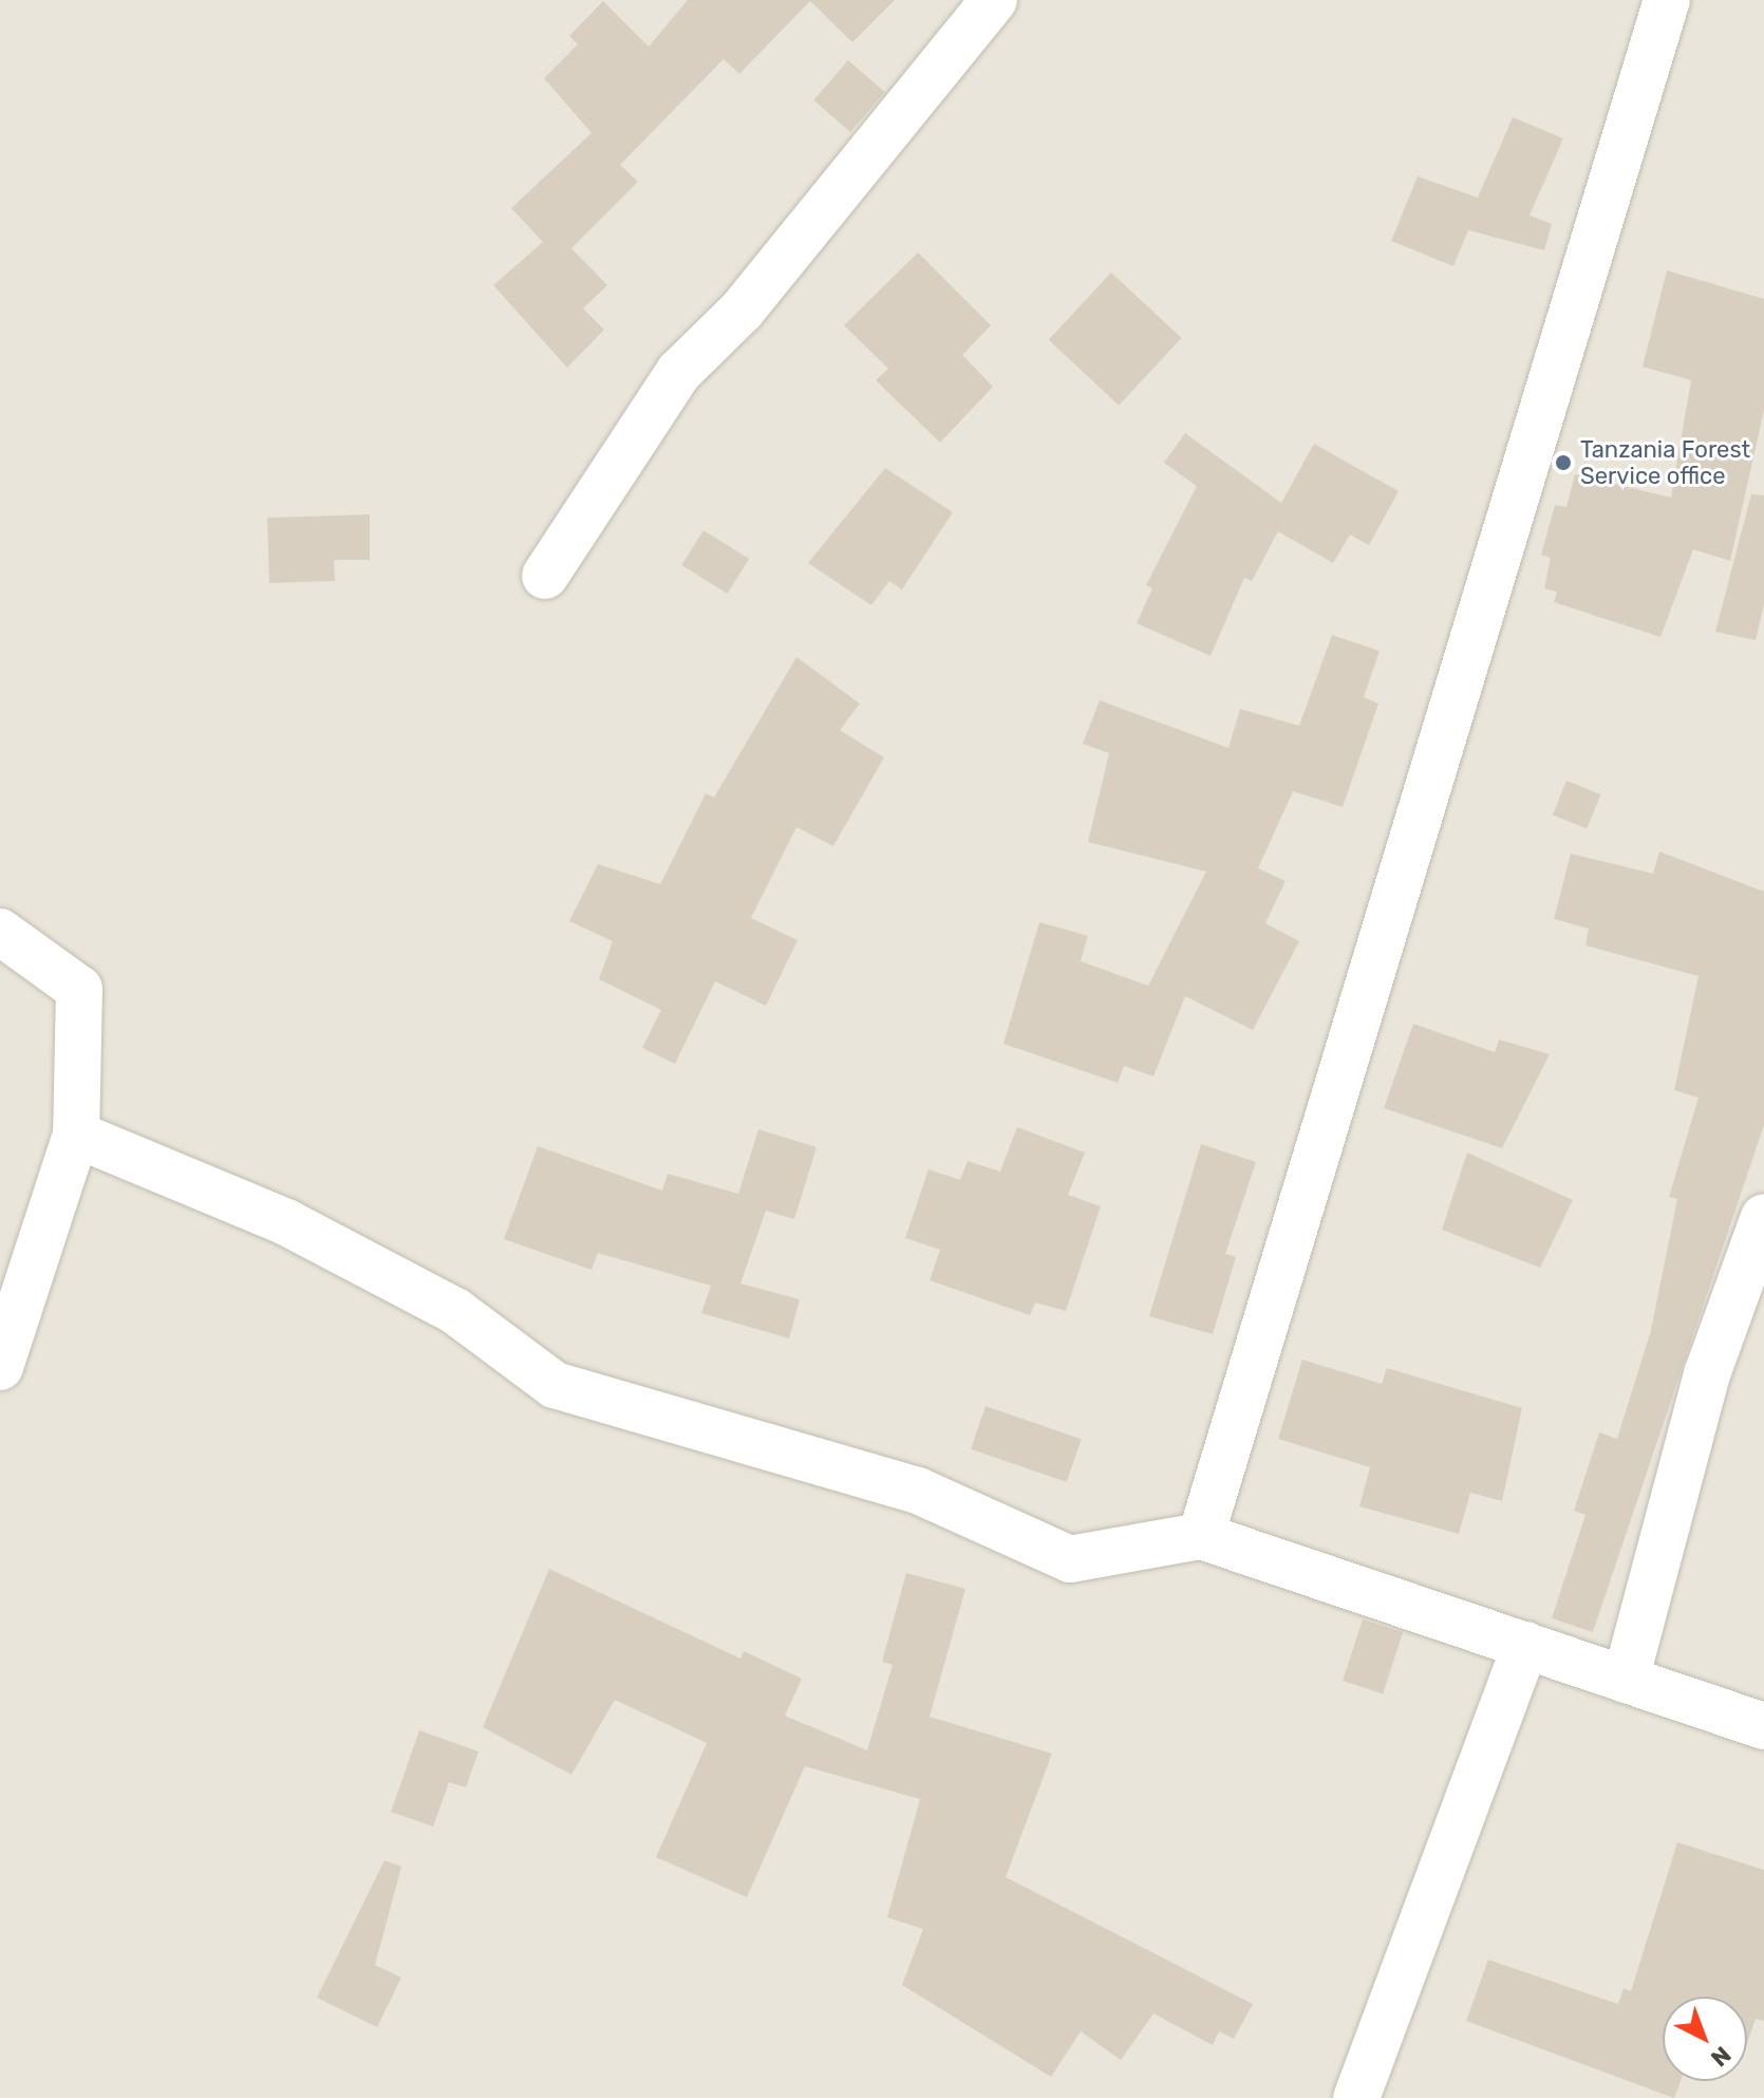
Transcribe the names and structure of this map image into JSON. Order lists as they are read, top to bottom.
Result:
{
  "places": ["Tanzania Forest Service office"],
  "north": "bottom right"
}
